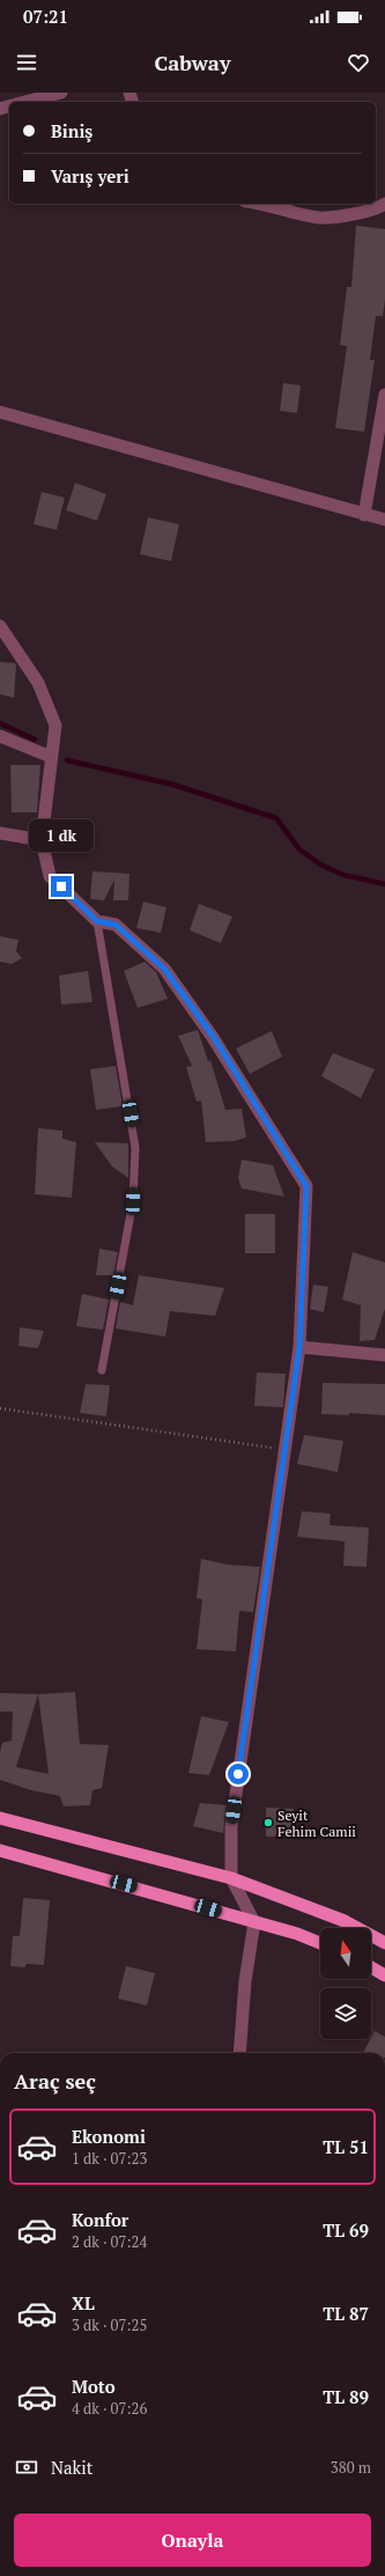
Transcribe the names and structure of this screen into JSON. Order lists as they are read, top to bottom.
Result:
{
  "places": ["Seyit Fehim Camii"],
  "north": "top",
  "page": {
    "status": "07:21",
    "header": "Cabway",
    "banner": ["Biniş", "Varış yeri"],
    "bubble": "1 dk",
    "heading": "Araç seç",
    "list": [
      {
        "name": "Ekonomi",
        "note": "1 dk · 07:23",
        "value": "TL 51"
      },
      {
        "name": "Konfor",
        "note": "2 dk · 07:24",
        "value": "TL 69"
      },
      {
        "name": "XL",
        "note": "3 dk · 07:25",
        "value": "TL 87"
      },
      {
        "name": "Moto",
        "note": "4 dk · 07:26",
        "value": "TL 89"
      }
    ],
    "pay": ["Nakit", "380 m"],
    "buttons": "Onayla"
  }
}
